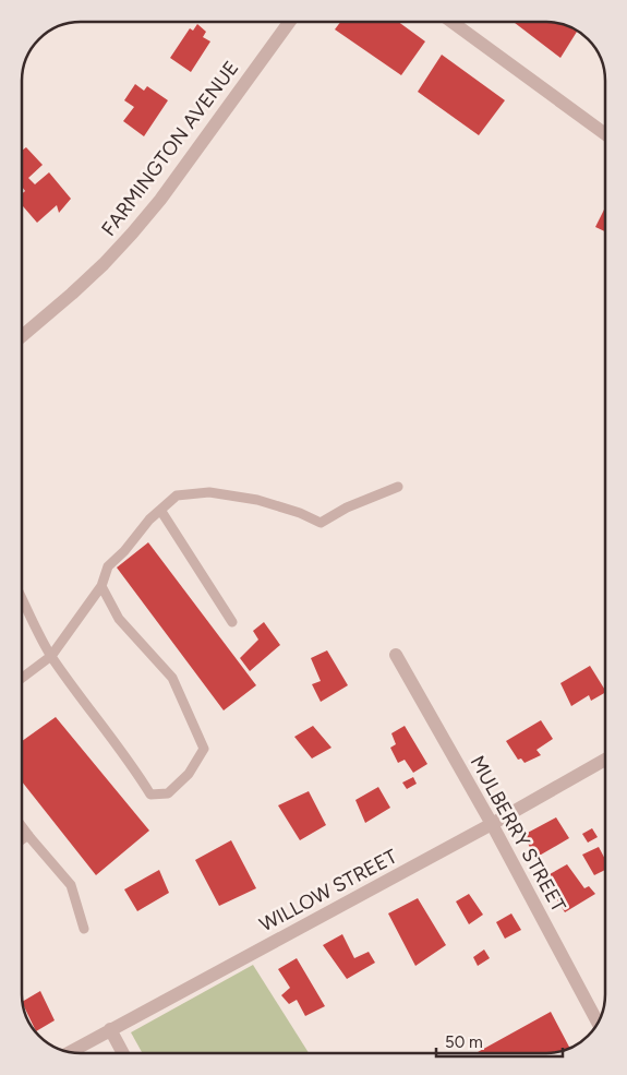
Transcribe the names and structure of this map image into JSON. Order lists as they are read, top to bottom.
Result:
{
  "streets": {
    "street": ["FARMINGTON AVENUE", "MULBERRY STREET", "WILLOW STREET"]
  },
  "crossings": [
    ["MULBERRY STREET", "WILLOW STREET"]
  ],
  "scale_bar": "50 m"
}
